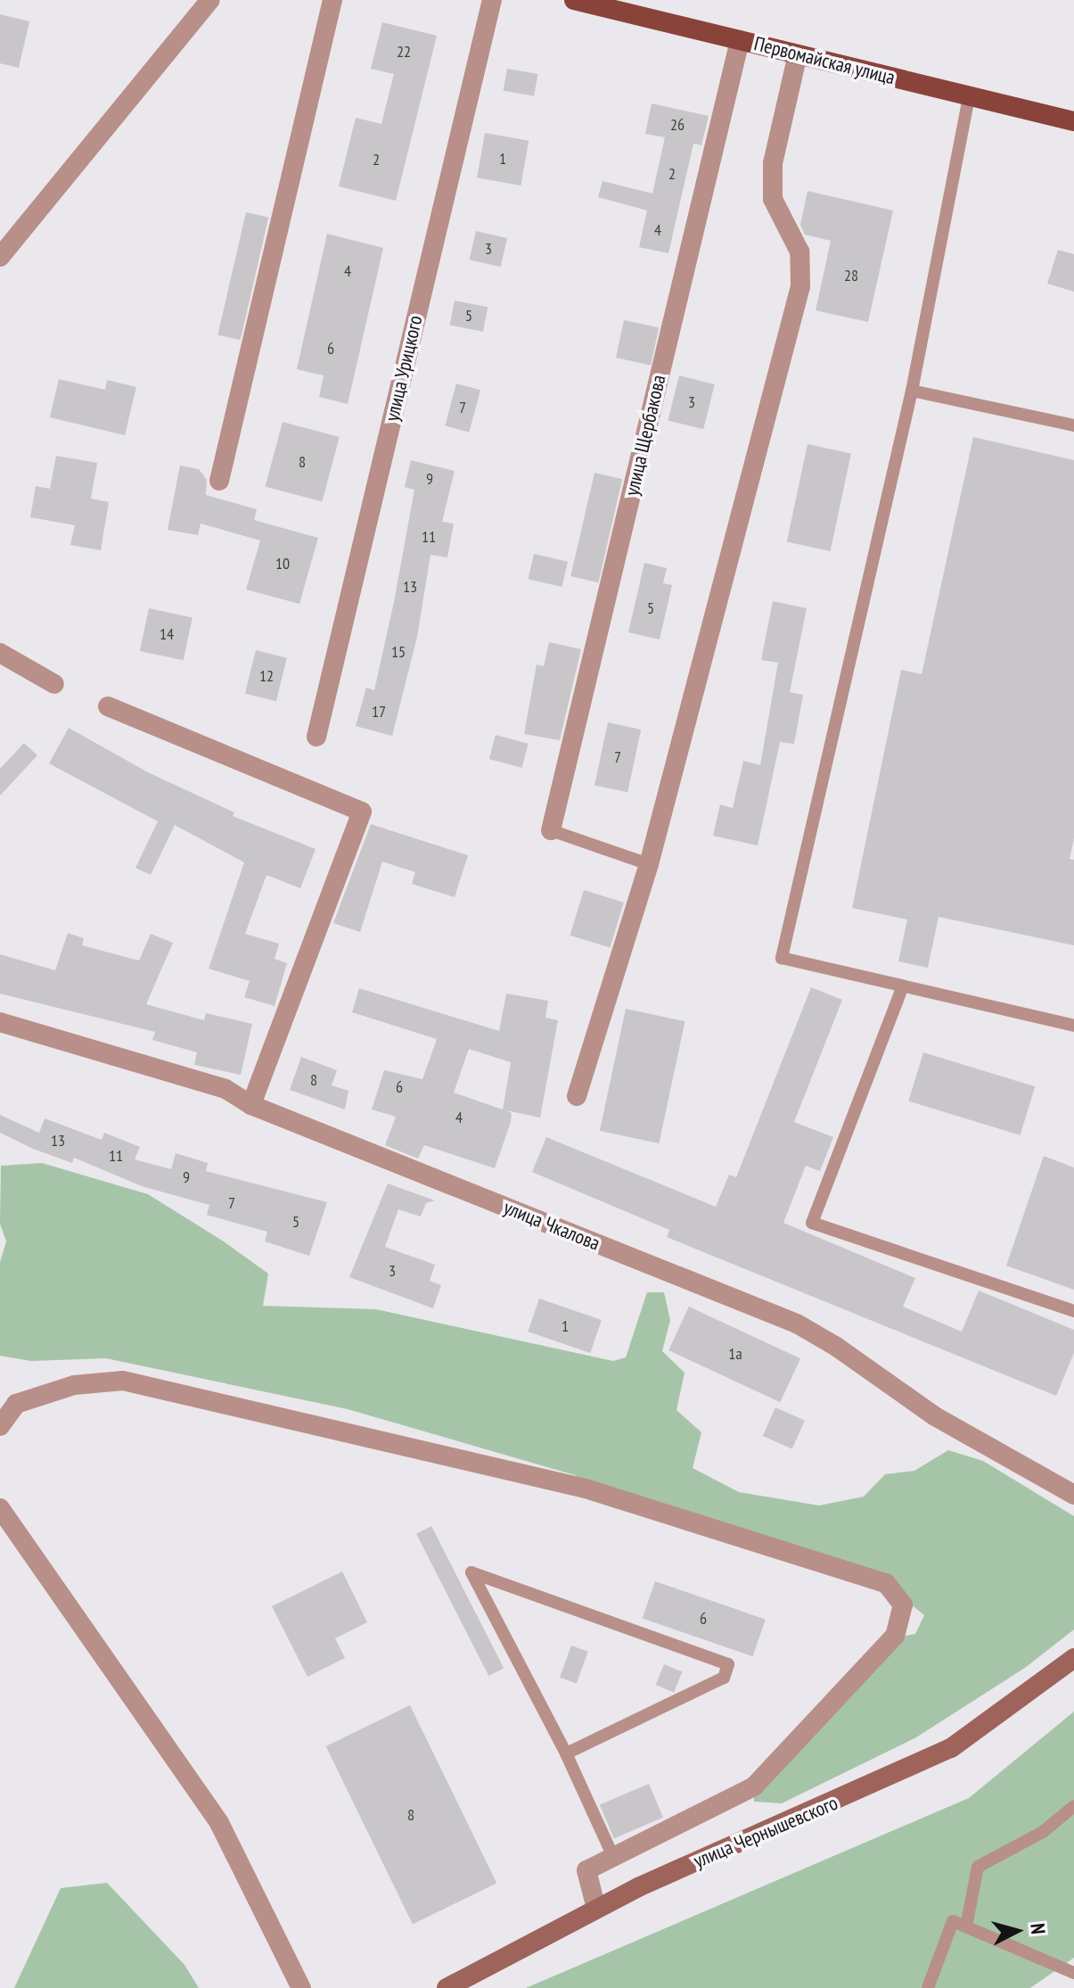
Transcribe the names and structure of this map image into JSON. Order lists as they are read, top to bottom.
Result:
{
  "streets": {
    "main road": ["Первомайская улица", "улица Чернышевского"],
    "street": ["улица Урицкого", "улица Щербакова", "улица Чкалова"]
  },
  "crossings": [
    ["Первомайская улица", "улица Щербакова"]
  ],
  "house_numbers": [
    "22",
    "26",
    "1",
    "2",
    "2",
    "4",
    "3",
    "4",
    "28",
    "5",
    "6",
    "3",
    "7",
    "8",
    "9",
    "11",
    "10",
    "13",
    "5",
    "14",
    "15",
    "12",
    "17",
    "7",
    "8",
    "6",
    "4",
    "13",
    "11",
    "9",
    "7",
    "5",
    "3",
    "1",
    "1а",
    "6",
    "8"
  ],
  "north": "right"
}
